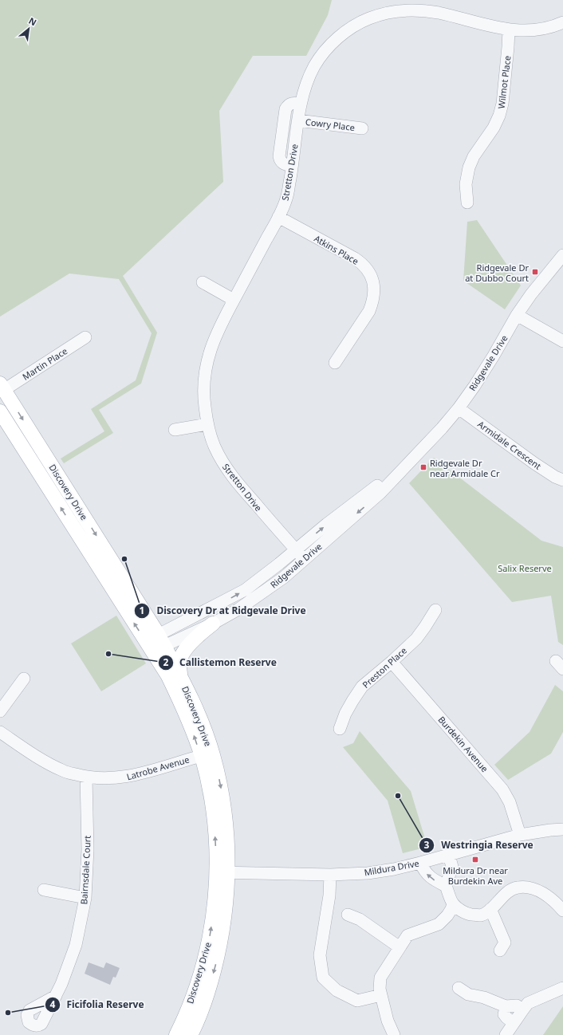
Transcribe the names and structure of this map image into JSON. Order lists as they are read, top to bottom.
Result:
{
  "streets": {
    "main road": ["Discovery Drive"],
    "street": [
      "Wilmot Place",
      "Cowry Place",
      "Stretton Drive",
      "Atkins Place",
      "Ridgevale Drive",
      "Martin Place",
      "Armidale Crescent",
      "Preston Place",
      "Burdekin Avenue",
      "Latrobe Avenue",
      "Mildura Drive",
      "Bairnsdale Court"
    ]
  },
  "crossings": [
    ["Wilmot Place", "Stretton Drive"],
    ["Cowry Place", "Stretton Drive"],
    ["Stretton Drive", "Atkins Place"],
    ["Stretton Drive", "Ridgevale Drive"],
    ["Ridgevale Drive", "Armidale Crescent"],
    ["Ridgevale Drive", "Discovery Drive"],
    ["Martin Place", "Discovery Drive"],
    ["Discovery Drive", "Latrobe Avenue"],
    ["Discovery Drive", "Mildura Drive"],
    ["Preston Place", "Burdekin Avenue"],
    ["Burdekin Avenue", "Mildura Drive"],
    ["Latrobe Avenue", "Bairnsdale Court"]
  ],
  "parks": ["Salix Reserve"],
  "places": {
    "transit": ["Ridgevale Dr at Dubbo Court", "Ridgevale Dr near Armidale Cr", "Mildura Dr near Burdekin Ave"],
    "other": [
      "Discovery Dr at Ridgevale Drive",
      "Callistemon Reserve",
      "Westringia Reserve",
      "Ficifolia Reserve"
    ]
  },
  "north": "top right"
}
